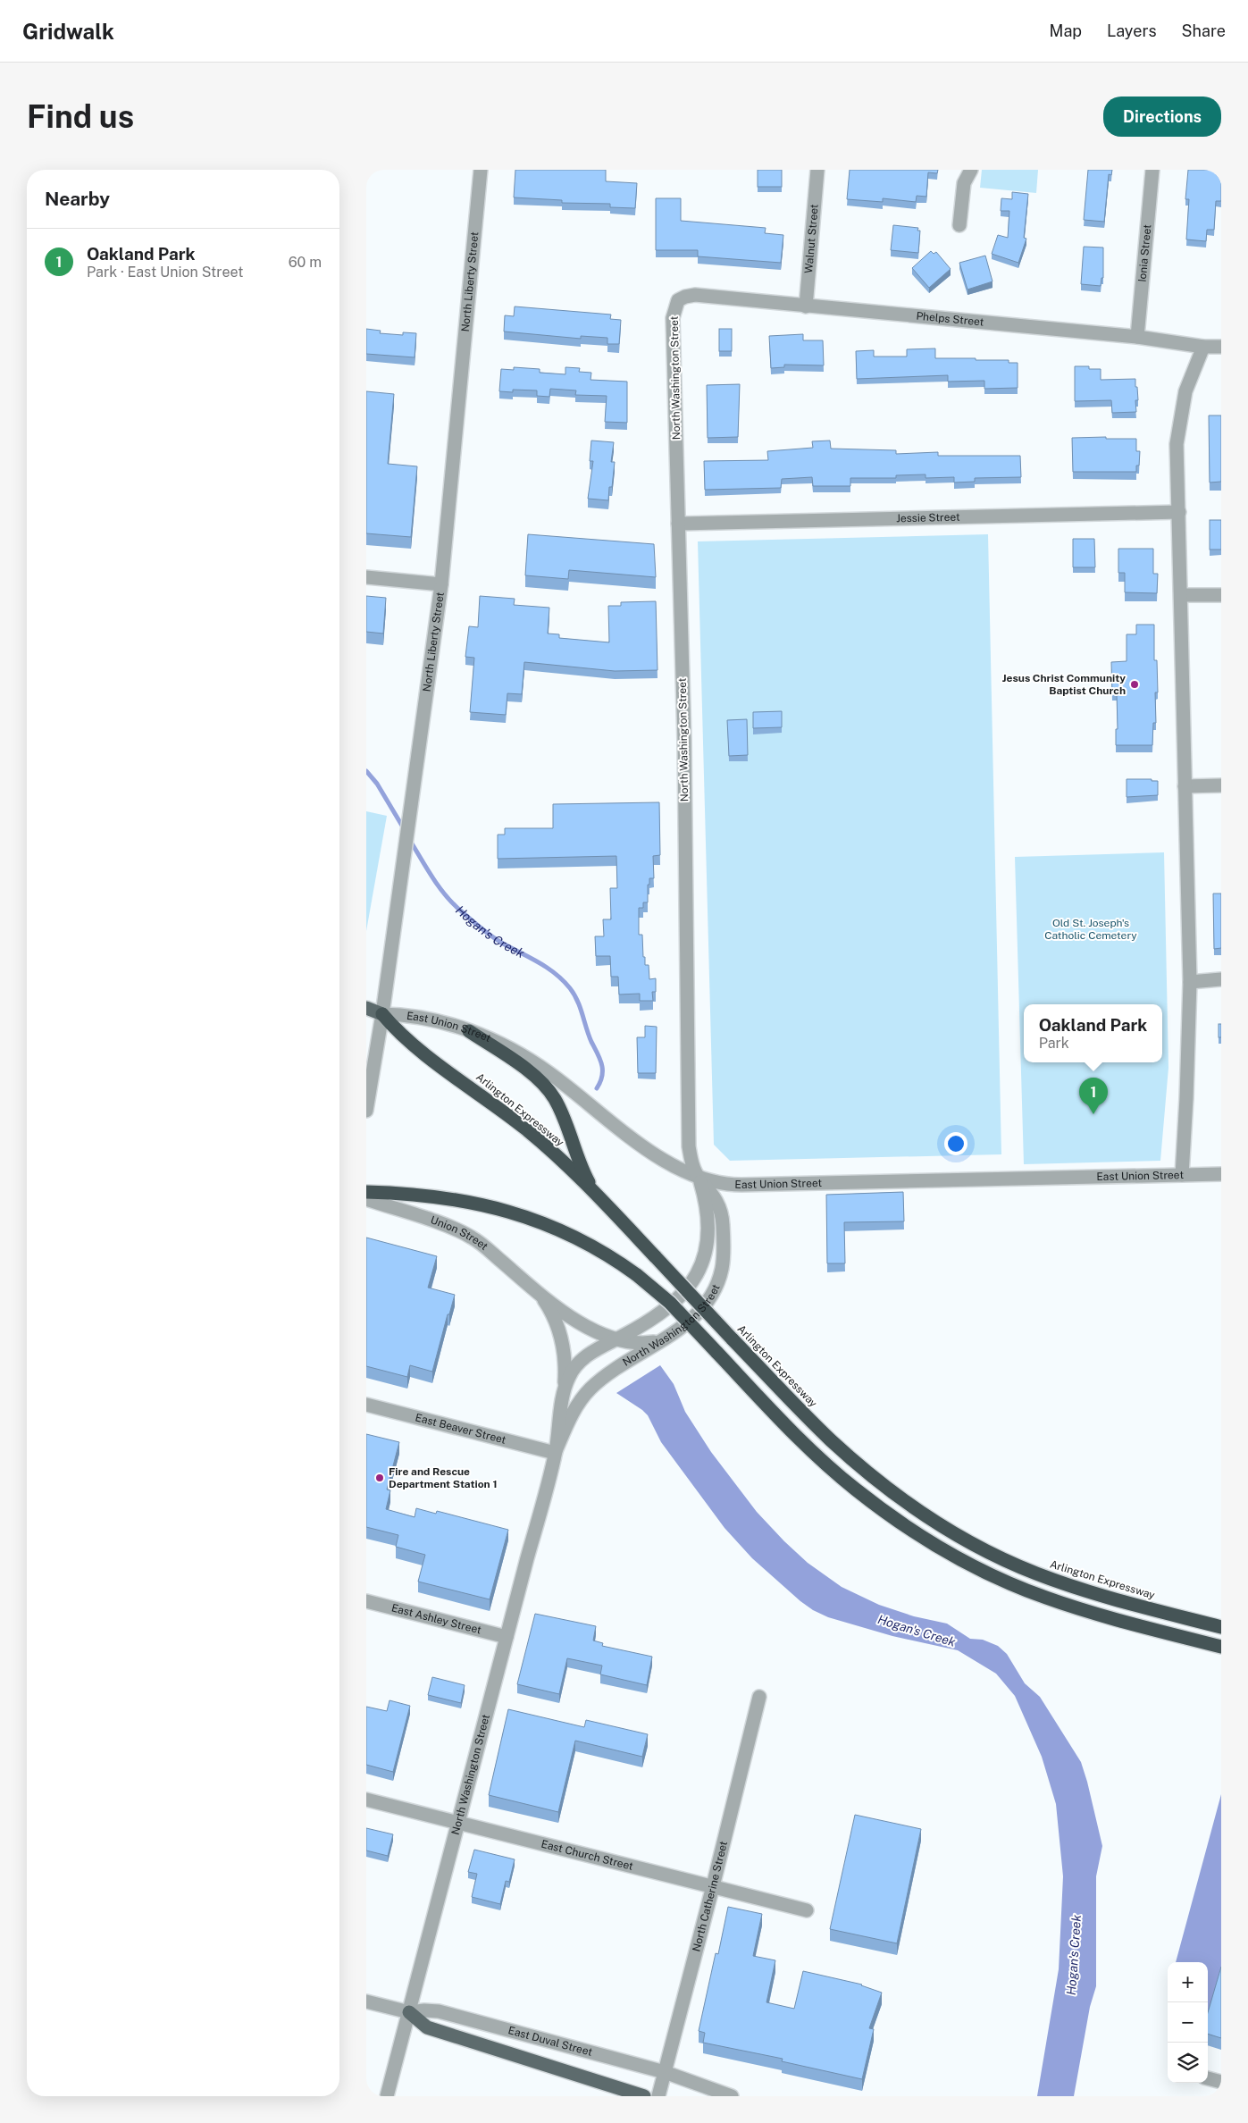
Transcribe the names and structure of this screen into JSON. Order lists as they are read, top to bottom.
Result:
{
  "streets": {
    "highway": ["Arlington Expressway"],
    "street": [
      "Walnut Street",
      "Ionia Street",
      "North Liberty Street",
      "Phelps Street",
      "North Washington Street",
      "Jessie Street",
      "East Union Street",
      "Union Street",
      "East Beaver Street",
      "East Ashley Street",
      "East Church Street",
      "North Catherine Street",
      "East Duval Street"
    ]
  },
  "crossings": [
    ["Walnut Street", "Phelps Street"],
    ["Ionia Street", "Phelps Street"],
    ["North Liberty Street", "East Union Street"],
    ["North Liberty Street", "Arlington Expressway"],
    ["Phelps Street", "North Washington Street"],
    ["North Washington Street", "Jessie Street"],
    ["North Washington Street", "East Union Street"],
    ["North Washington Street", "Union Street"],
    ["North Washington Street", "East Beaver Street"],
    ["North Washington Street", "East Ashley Street"],
    ["North Washington Street", "East Church Street"],
    ["North Washington Street", "East Duval Street"],
    ["East Union Street", "Arlington Expressway"],
    ["East Church Street", "North Catherine Street"],
    ["North Catherine Street", "East Duval Street"]
  ],
  "water": ["Hogan's Creek"],
  "parks": ["Old St. Joseph's Catholic Cemetery"],
  "places": ["Jesus Christ Community Baptist Church", "Fire and Rescue Department Station 1"],
  "page": {
    "header": "Gridwalk",
    "nav": ["Map", "Layers", "Share"],
    "buttons": "Directions",
    "title": "Find us",
    "heading": "Nearby",
    "list": [
      {
        "mark": "1",
        "name": "Oakland Park",
        "note": "Park · East Union Street",
        "value": "60 m"
      }
    ],
    "popup": ["Oakland Park", "Park"],
    "pins": "1",
    "map_buttons": ["+", "−"]
  }
}
